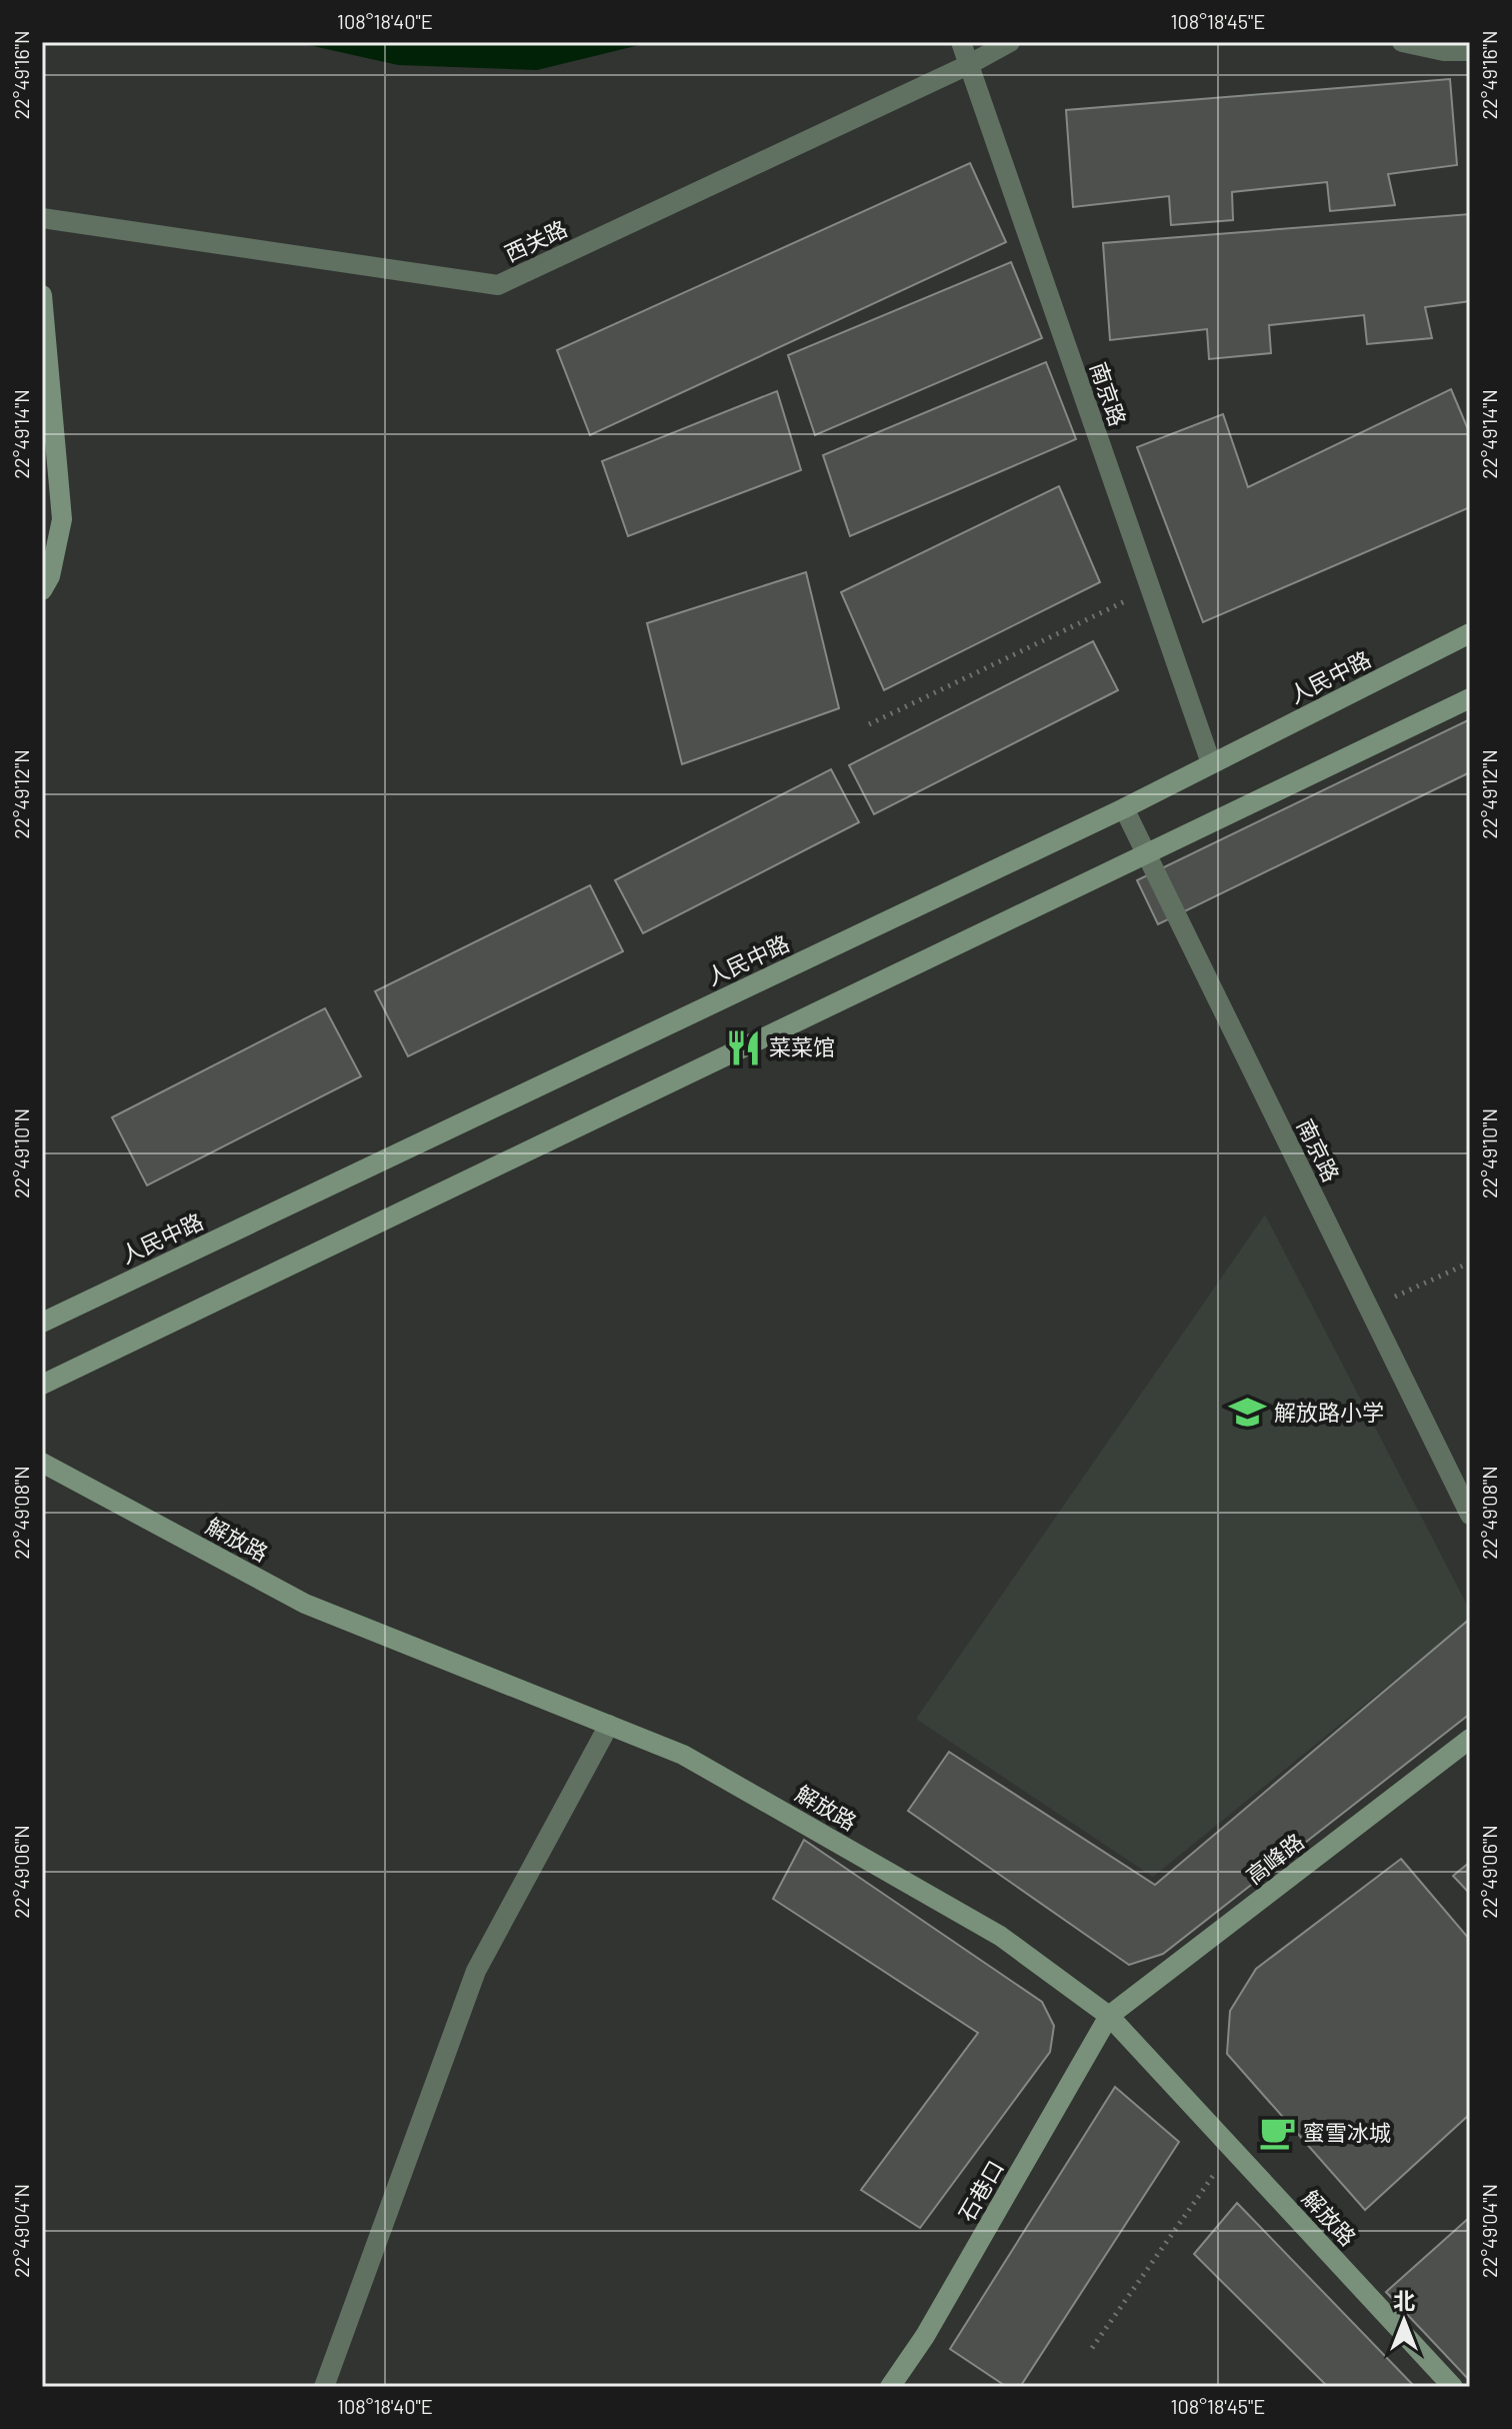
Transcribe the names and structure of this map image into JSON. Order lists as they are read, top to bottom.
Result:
{
  "streets": {
    "main road": [
      "人民中路",
      "解放路",
      "高峰路",
      "石巷口"
    ],
    "street": ["西关路", "南京路"]
  },
  "crossings": [
    ["西关路", "南京路"],
    ["南京路", "人民中路"],
    ["解放路", "高峰路"],
    ["解放路", "石巷口"],
    ["高峰路", "石巷口"]
  ],
  "places": {
    "restaurant": ["菜菜馆"],
    "school or university": ["解放路小学"],
    "cafe": ["蜜雪冰城"]
  },
  "north": "top",
  "coordinates": [
    "108°18'40\"E",
    "108°18'45\"E",
    "22°49'16\"N",
    "22°49'14\"N",
    "22°49'12\"N",
    "22°49'10\"N",
    "22°49'08\"N",
    "22°49'06\"N",
    "22°49'04\"N"
  ]
}
